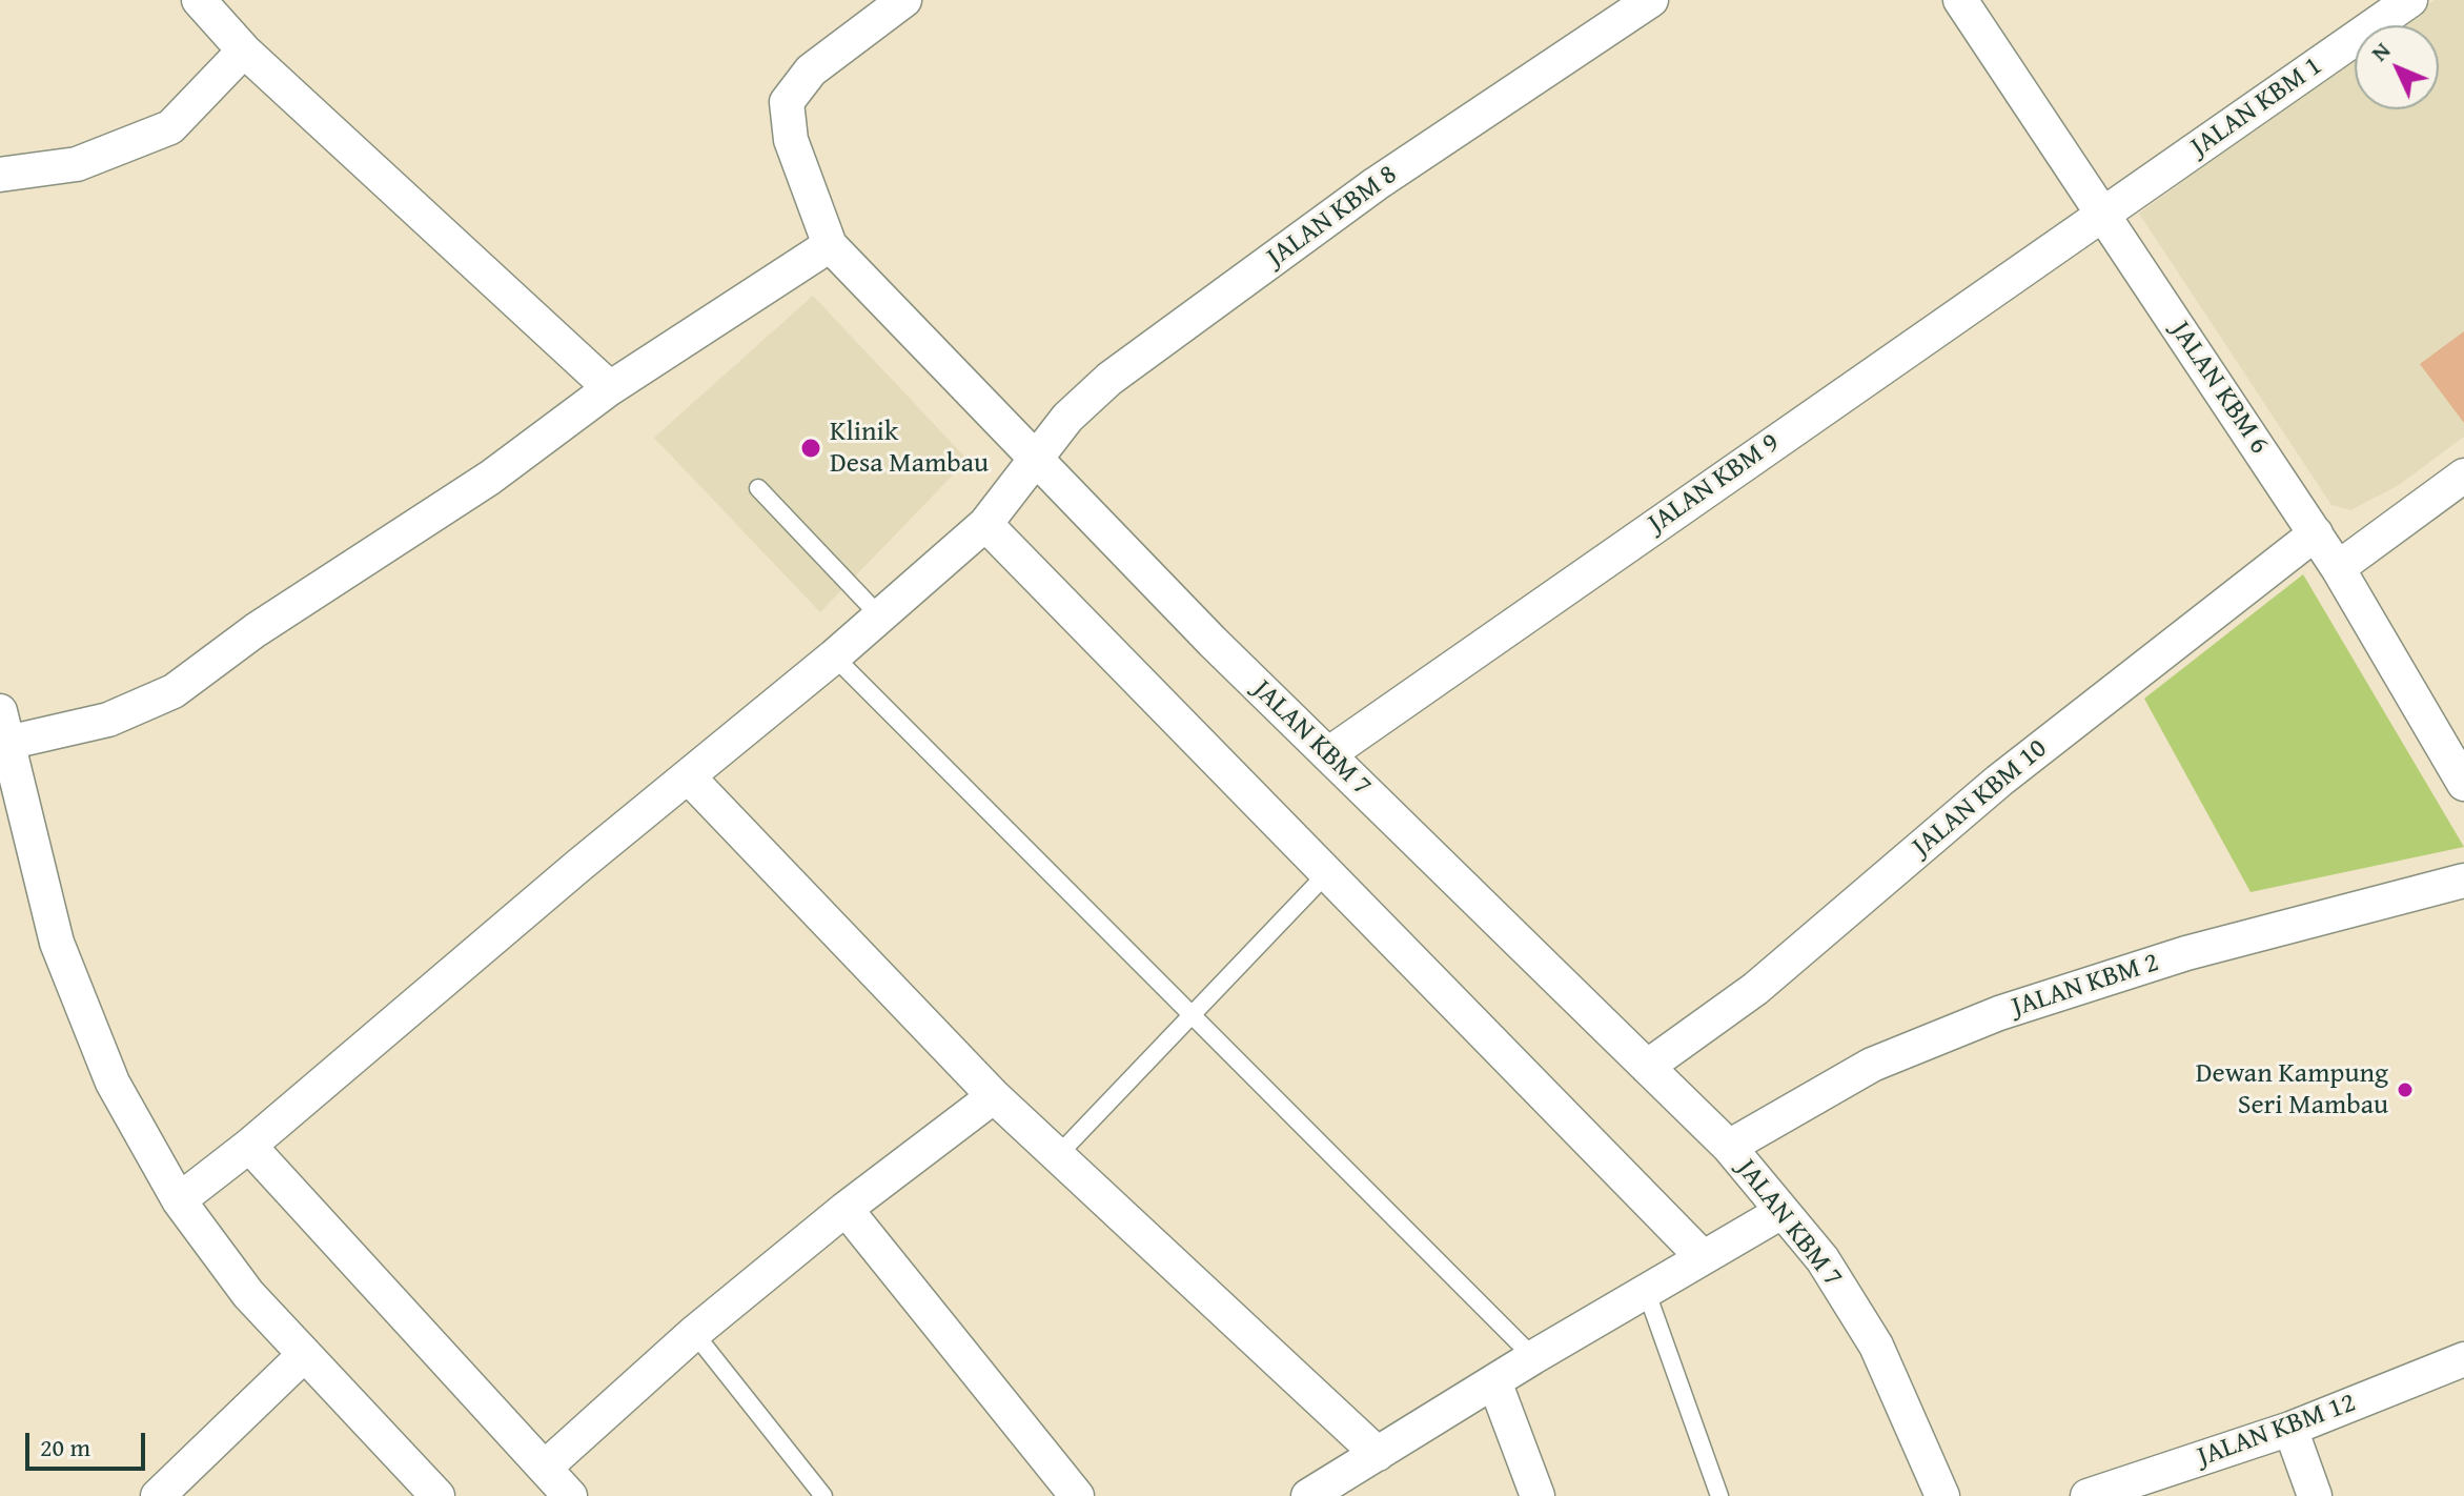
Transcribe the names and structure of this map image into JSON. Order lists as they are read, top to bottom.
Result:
{
  "streets": {
    "street": [
      "JALAN KBM 1",
      "JALAN KBM 8",
      "JALAN KBM 6",
      "JALAN KBM 9",
      "JALAN KBM 7",
      "JALAN KBM 10",
      "JALAN KBM 2",
      "JALAN KBM 12"
    ]
  },
  "crossings": [
    ["JALAN KBM 1", "JALAN KBM 6"],
    ["JALAN KBM 1", "JALAN KBM 9"],
    ["JALAN KBM 8", "JALAN KBM 7"],
    ["JALAN KBM 6", "JALAN KBM 9"],
    ["JALAN KBM 6", "JALAN KBM 10"],
    ["JALAN KBM 9", "JALAN KBM 7"],
    ["JALAN KBM 7", "JALAN KBM 10"],
    ["JALAN KBM 7", "JALAN KBM 2"]
  ],
  "places": ["Klinik Desa Mambau", "Dewan Kampung Seri Mambau"],
  "scale_bar": "20 m",
  "north": "top left"
}
